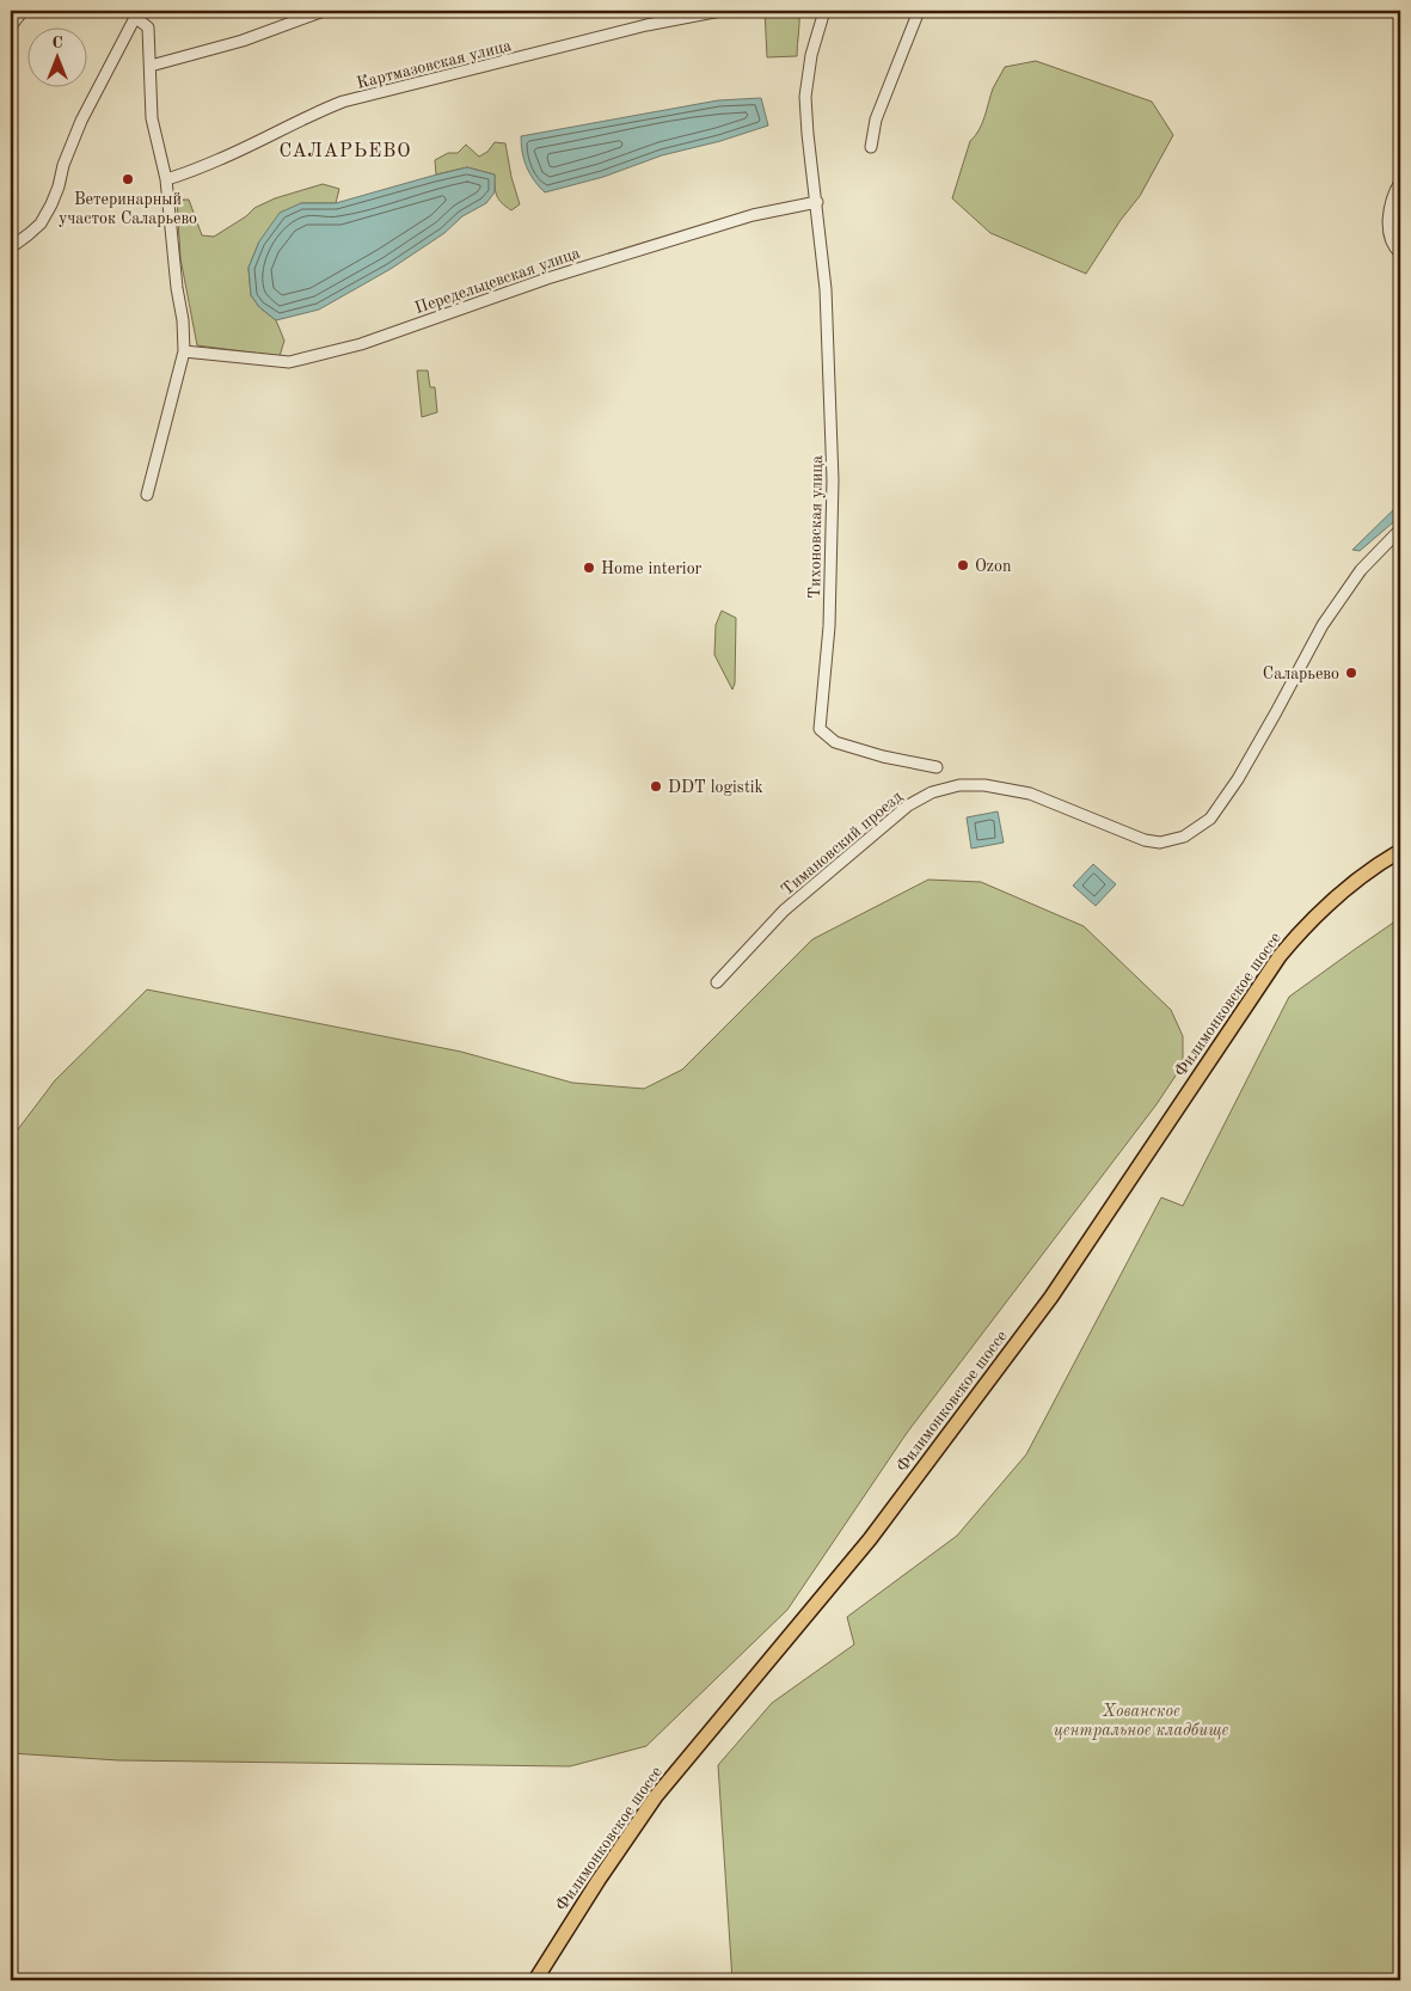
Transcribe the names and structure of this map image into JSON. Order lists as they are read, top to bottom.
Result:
{
  "streets": {
    "main road": ["Филимонковское шоссе"],
    "street": [
      "Картмазовская улица",
      "Передельцевская улица",
      "Тихоновская улица",
      "Тимановский проезд"
    ]
  },
  "crossings": [
    ["Передельцевская улица", "Тихоновская улица"]
  ],
  "districts": ["САЛАРЬЕВО"],
  "parks": ["Хованское центральное кладбище"],
  "places": [
    "Ветеринарный участок Саларьево",
    "Ozon",
    "Home interior",
    "Саларьево",
    "DDT logistik"
  ],
  "north": "top"
}
